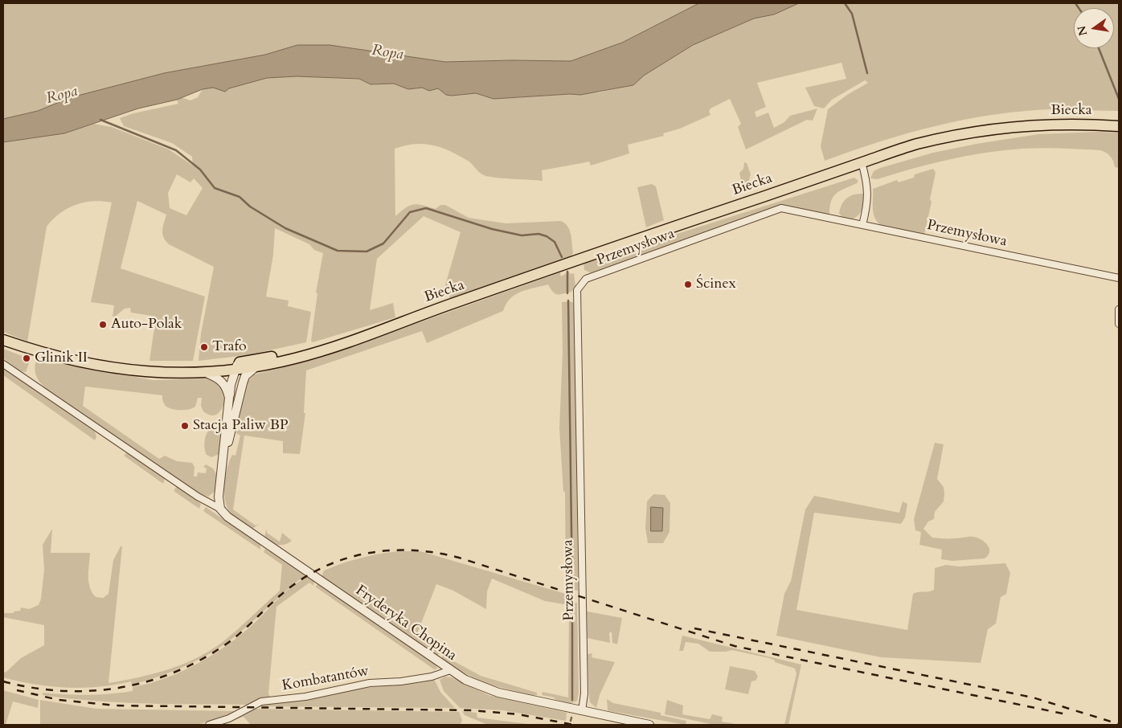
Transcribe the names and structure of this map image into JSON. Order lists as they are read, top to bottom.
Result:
{
  "streets": {
    "main road": ["Biecka"],
    "street": ["Przemysłowa", "Fryderyka Chopina", "Kombatantów"]
  },
  "crossings": [
    ["Przemysłowa", "Fryderyka Chopina"],
    ["Fryderyka Chopina", "Kombatantów"]
  ],
  "water": ["Ropa"],
  "places": [
    "Ścinex",
    "Auto-Polak",
    "Trafo",
    "Glinik II",
    "Stacja Paliw BP"
  ],
  "north": "left"
}
